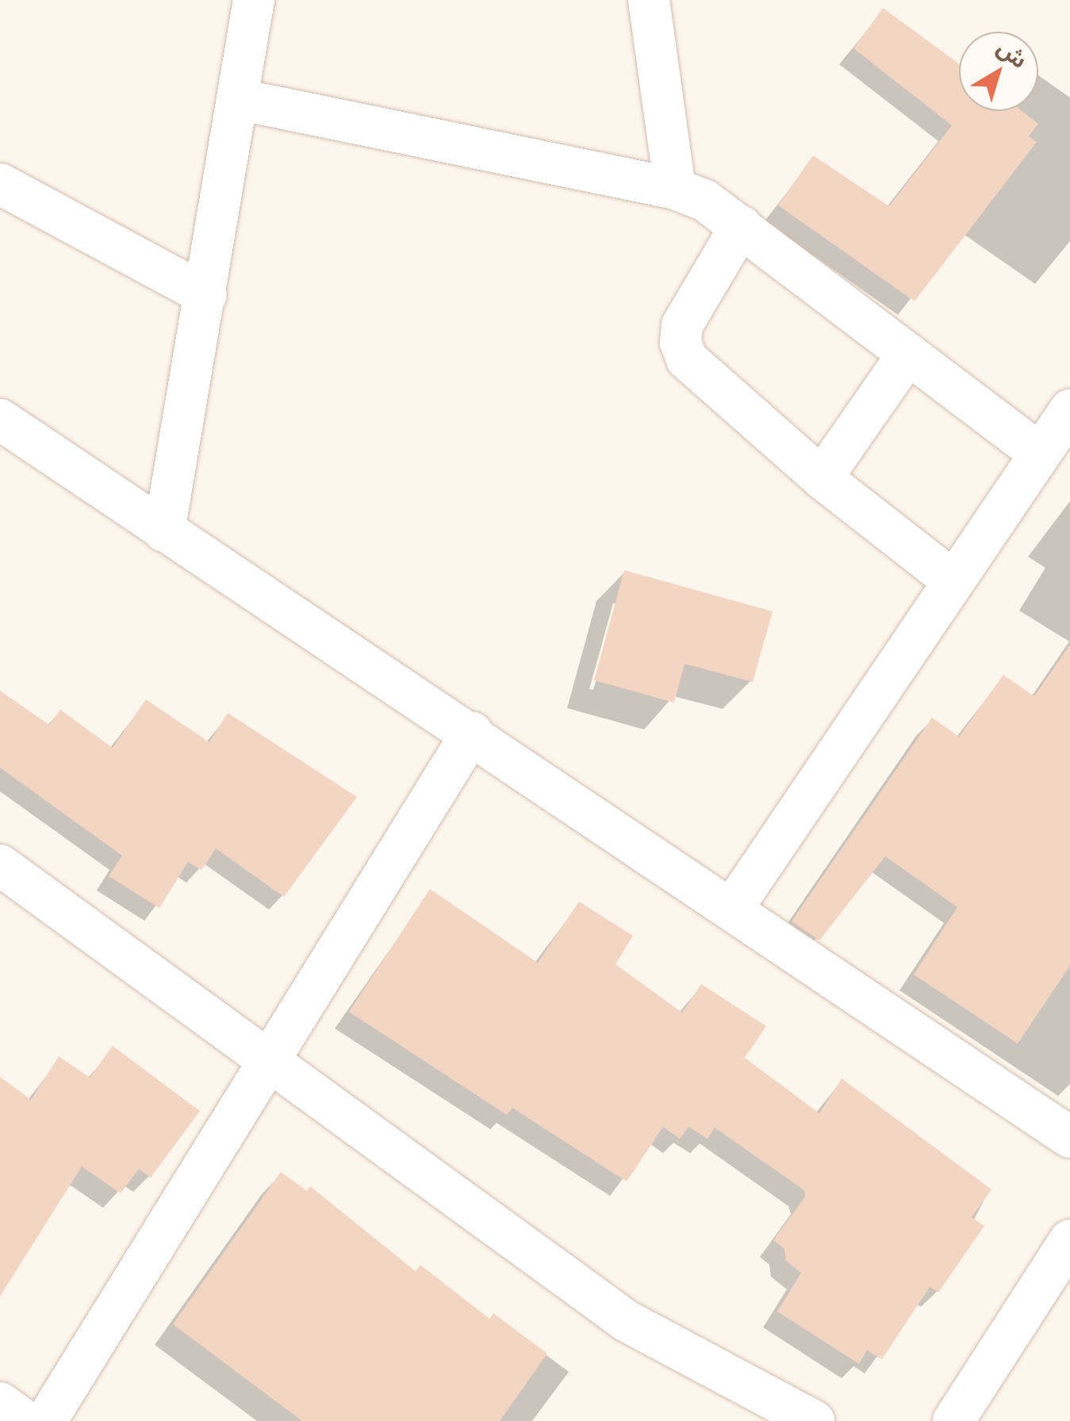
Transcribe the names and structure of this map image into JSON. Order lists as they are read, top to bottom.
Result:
{
  "north": "top right"
}
